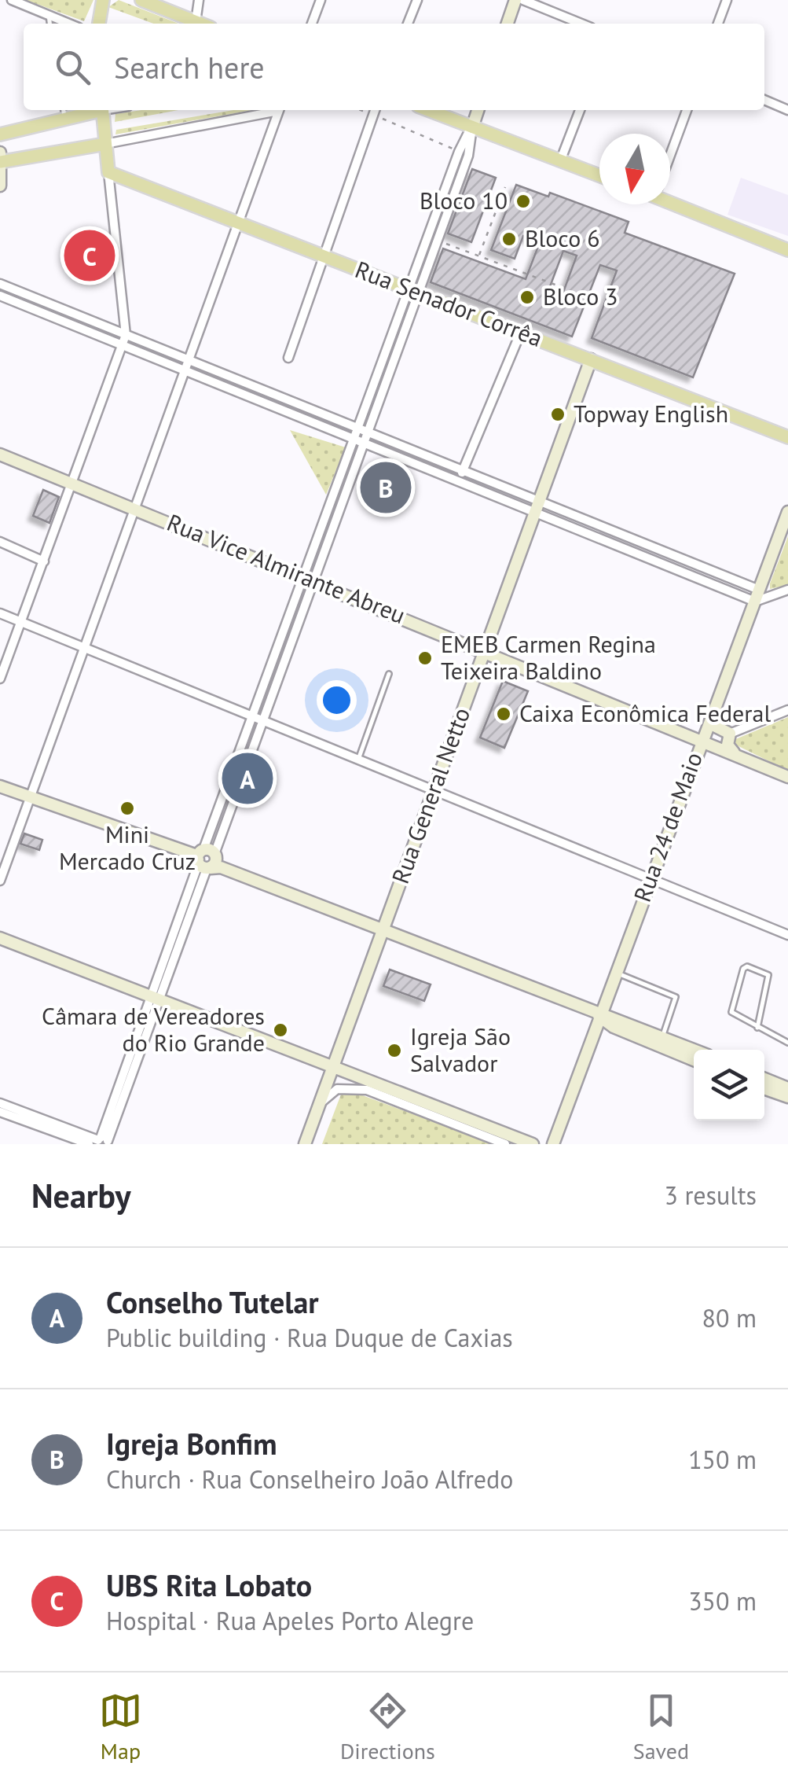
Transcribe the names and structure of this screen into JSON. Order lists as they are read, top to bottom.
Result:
{
  "streets": {
    "main road": ["Rua Senador Corrêa"],
    "street": ["Rua Vice Almirante Abreu", "Rua General Netto", "Rua 24 de Maio"]
  },
  "crossings": [
    ["Rua Senador Corrêa", "Rua General Netto"],
    ["Rua Vice Almirante Abreu", "Rua General Netto"],
    ["Rua Vice Almirante Abreu", "Rua 24 de Maio"]
  ],
  "places": [
    "Bloco 10",
    "Bloco 6",
    "Bloco 3",
    "Topway English",
    "EMEB Carmen Regina Teixeira Baldino",
    "Caixa Econômica Federal",
    "Mini Mercado Cruz",
    "Câmara de Vereadores do Rio Grande",
    "Igreja São Salvador"
  ],
  "north": "bottom",
  "page": {
    "search": "Search here",
    "pins": ["C", "B", "A"],
    "heading": ["Nearby", "3 results"],
    "list": [
      {
        "mark": "A",
        "name": "Conselho Tutelar",
        "note": "Public building · Rua Duque de Caxias",
        "value": "80 m"
      },
      {
        "mark": "B",
        "name": "Igreja Bonfim",
        "note": "Church · Rua Conselheiro João Alfredo",
        "value": "150 m"
      },
      {
        "mark": "C",
        "name": "UBS Rita Lobato",
        "note": "Hospital · Rua Apeles Porto Alegre",
        "value": "350 m"
      }
    ],
    "nav": ["Map", "Directions", "Saved"]
  }
}
